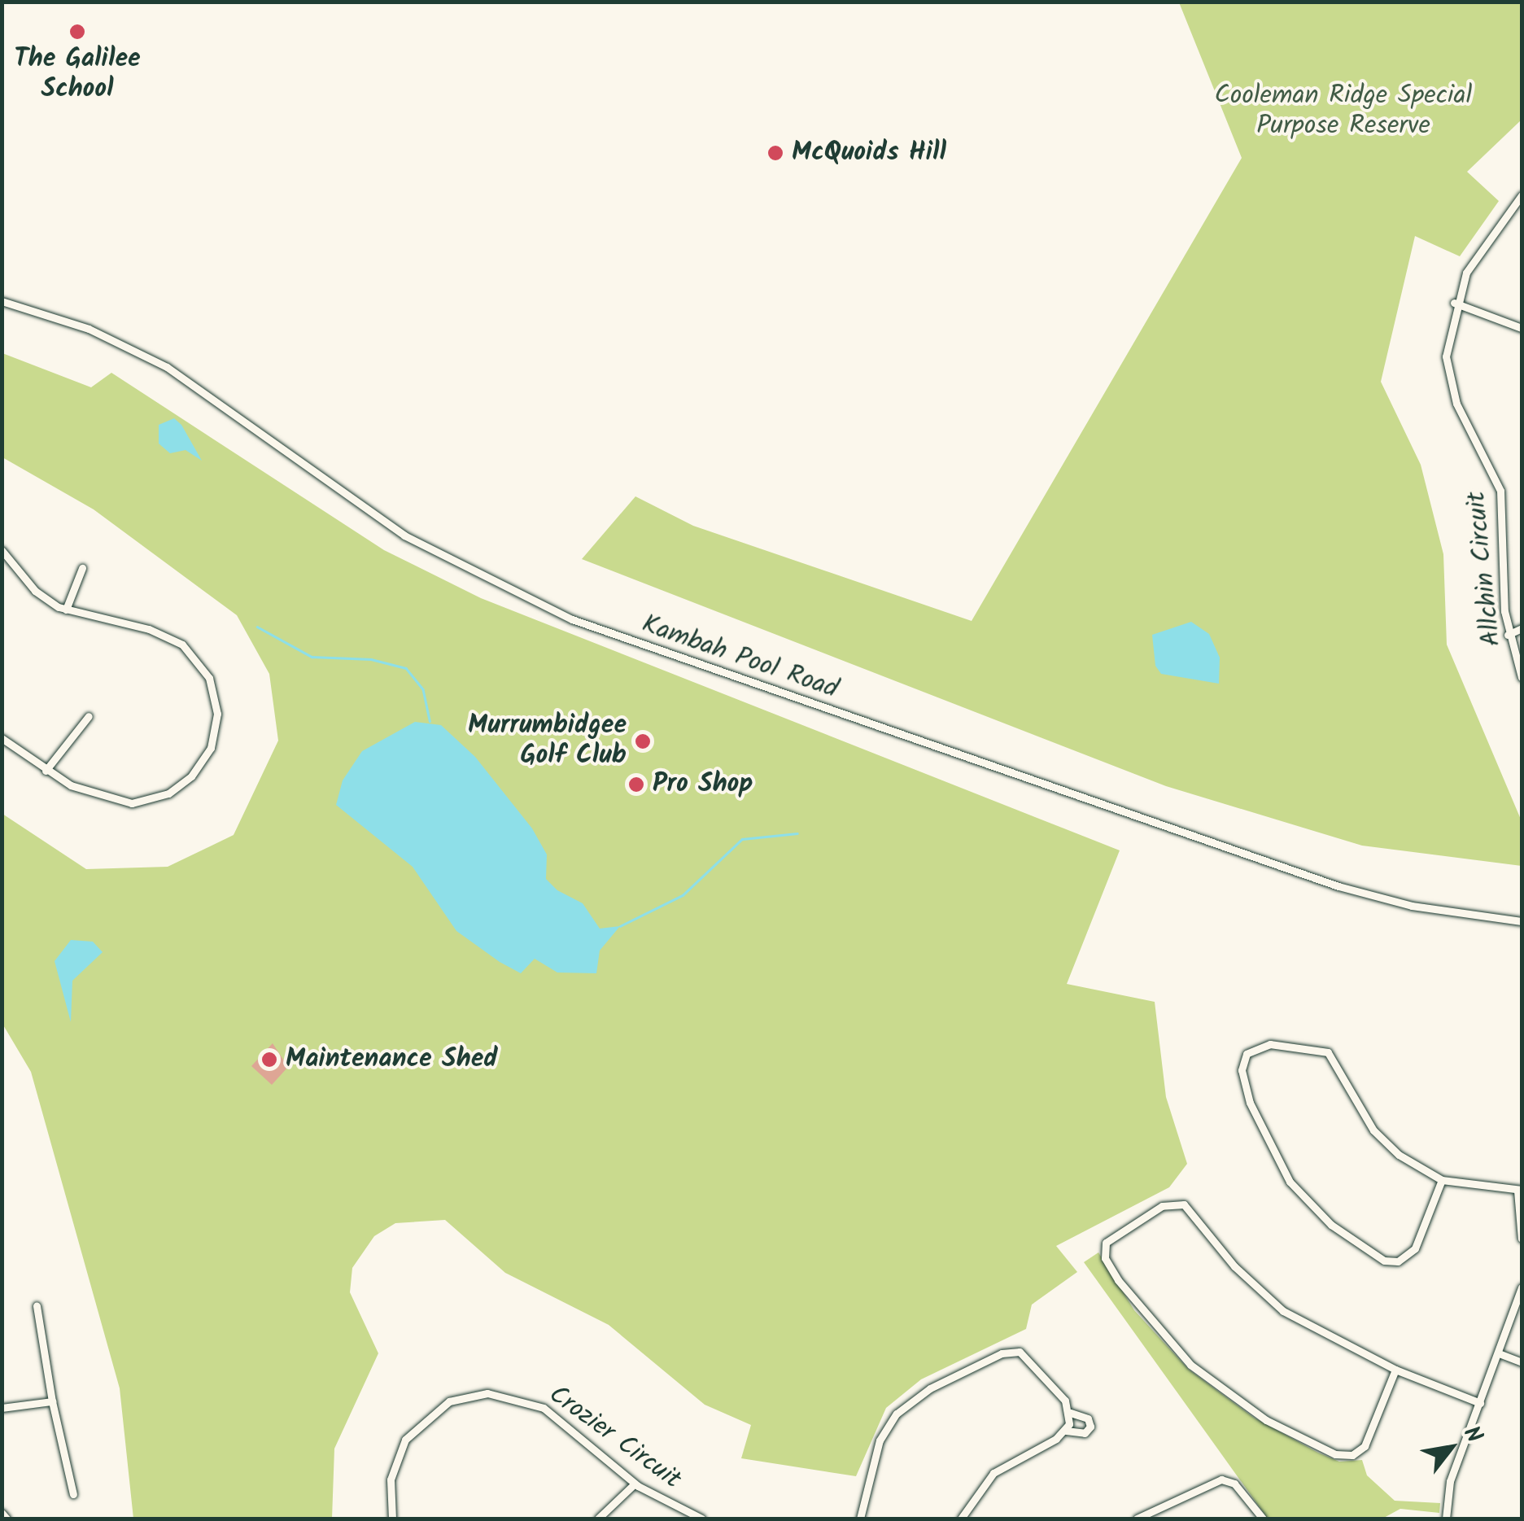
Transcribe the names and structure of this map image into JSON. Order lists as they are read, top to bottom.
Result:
{
  "streets": {
    "street": ["Allchin Circuit", "Kambah Pool Road", "Crozier Circuit"]
  },
  "parks": ["Cooleman Ridge Special Purpose Reserve"],
  "places": [
    "The Galilee School",
    "McQuoids Hill",
    "Murrumbidgee Golf Club",
    "Pro Shop",
    "Maintenance Shed"
  ],
  "north": "top right"
}
